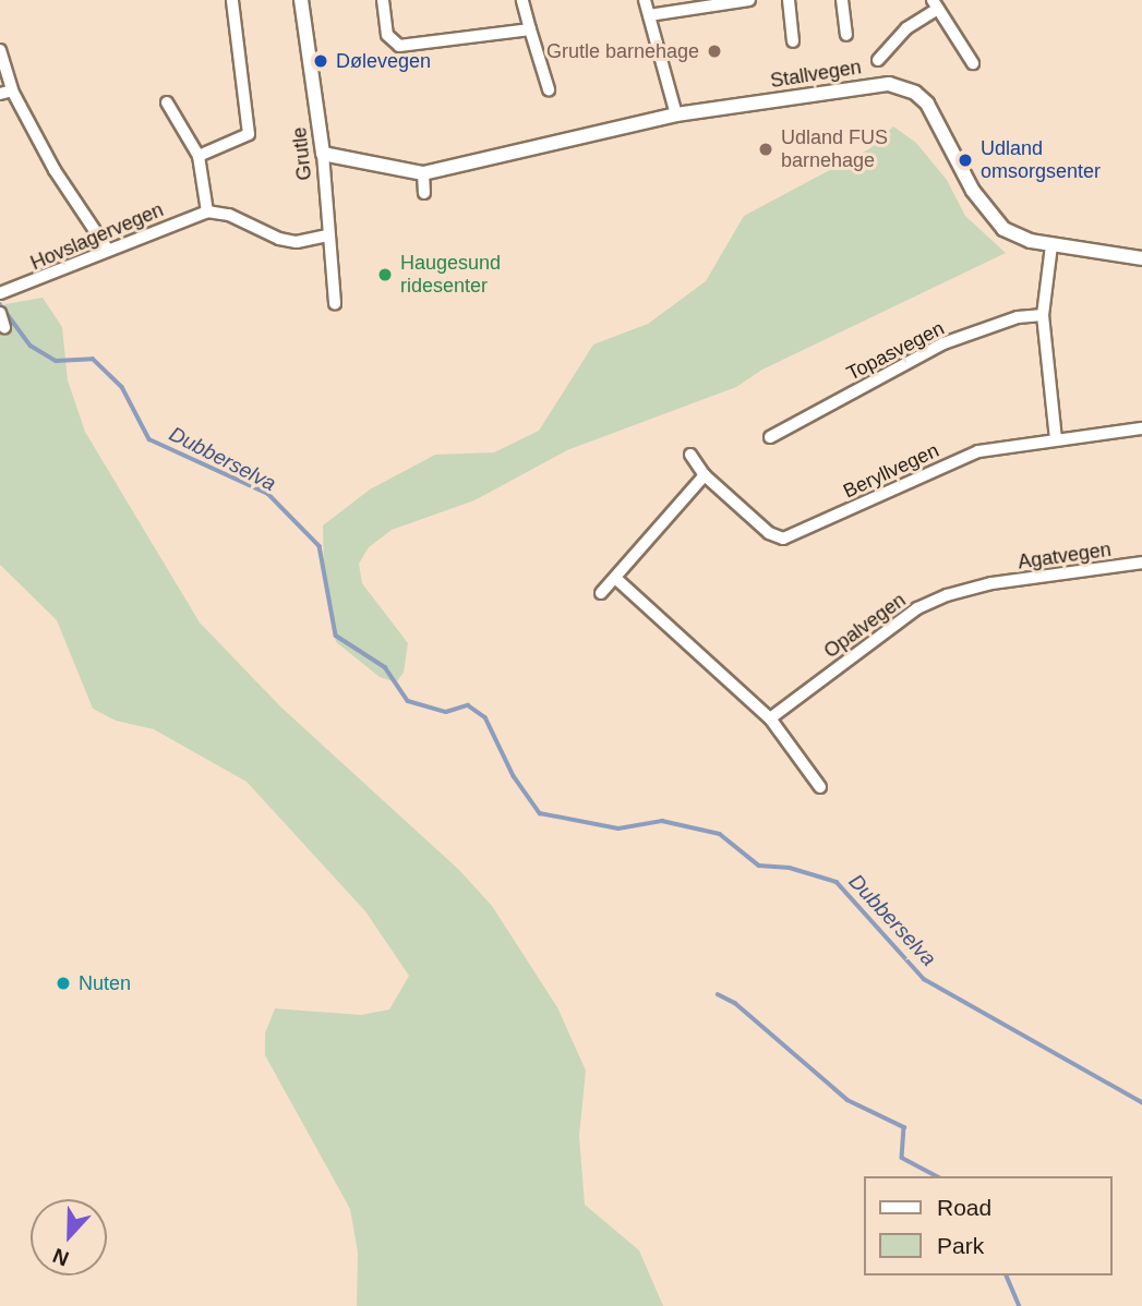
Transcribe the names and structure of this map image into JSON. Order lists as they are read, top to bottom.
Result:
{
  "streets": {
    "street": [
      "Stallvegen",
      "Grutle",
      "Hovslagervegen",
      "Topasvegen",
      "Beryllvegen",
      "Agatvegen",
      "Opalvegen"
    ]
  },
  "crossings": [
    ["Stallvegen", "Grutle"],
    ["Agatvegen", "Opalvegen"]
  ],
  "water": ["Dubberselva"],
  "places": [
    "Grutle barnehage",
    "Dølevegen",
    "Udland FUS barnehage",
    "Udland omsorgsenter",
    "Haugesund ridesenter",
    "Nuten"
  ],
  "legend": ["Road", "Park"],
  "north": "bottom"
}
